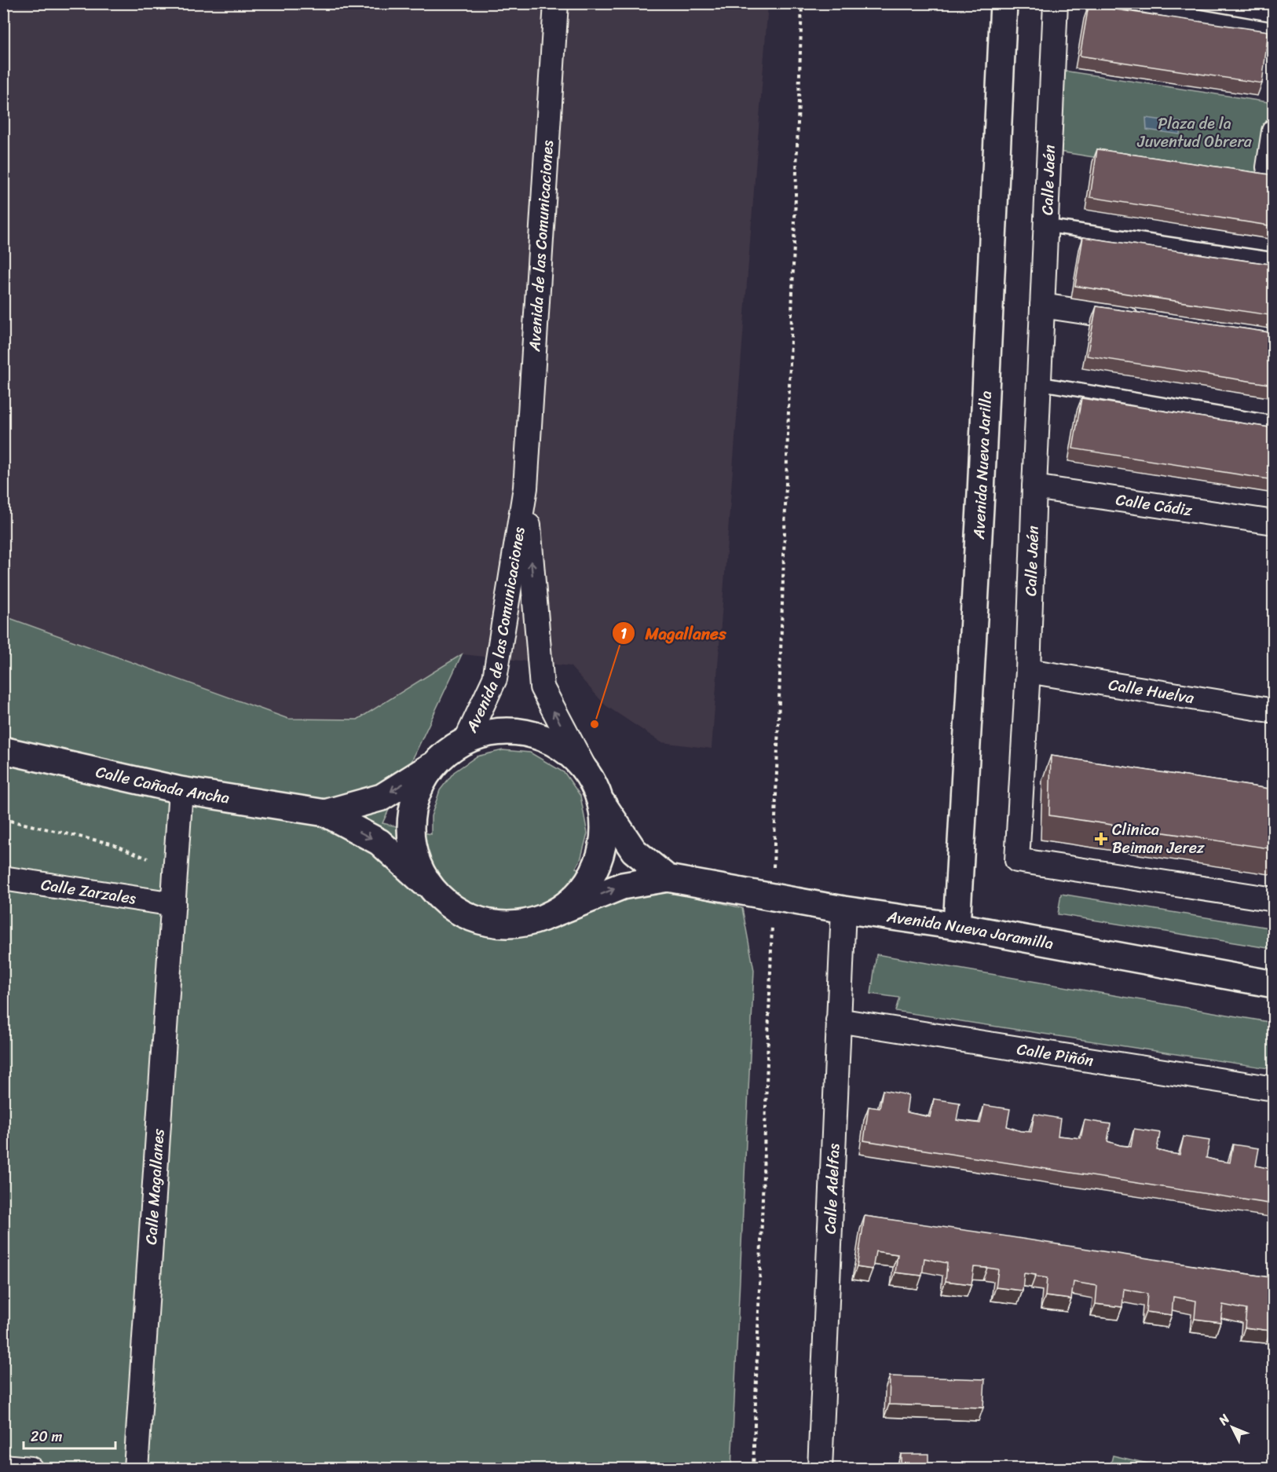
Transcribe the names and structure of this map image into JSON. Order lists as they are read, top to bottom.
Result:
{
  "streets": {
    "street": [
      "Calle Jaén",
      "Avenida de las Comunicaciones",
      "Avenida Nueva Jarilla",
      "Calle Cádiz",
      "Calle Huelva",
      "Calle Cañada Ancha",
      "Calle Zarzales",
      "Avenida Nueva Jaramilla",
      "Calle Piñón",
      "Calle Magallanes",
      "Calle Adelfas"
    ]
  },
  "crossings": [
    ["Calle Jaén", "Calle Cádiz"],
    ["Calle Jaén", "Calle Huelva"],
    ["Avenida Nueva Jarilla", "Avenida Nueva Jaramilla"],
    ["Calle Cañada Ancha", "Avenida Nueva Jaramilla"],
    ["Calle Cañada Ancha", "Calle Magallanes"],
    ["Calle Zarzales", "Calle Magallanes"],
    ["Avenida Nueva Jaramilla", "Calle Adelfas"],
    ["Calle Piñón", "Calle Adelfas"]
  ],
  "parks": ["Plaza de la Juventud Obrera"],
  "places": {
    "other": ["Magallanes"],
    "health": ["Clinica Beiman Jerez"]
  },
  "scale_bar": "20 m",
  "north": "top left"
}
